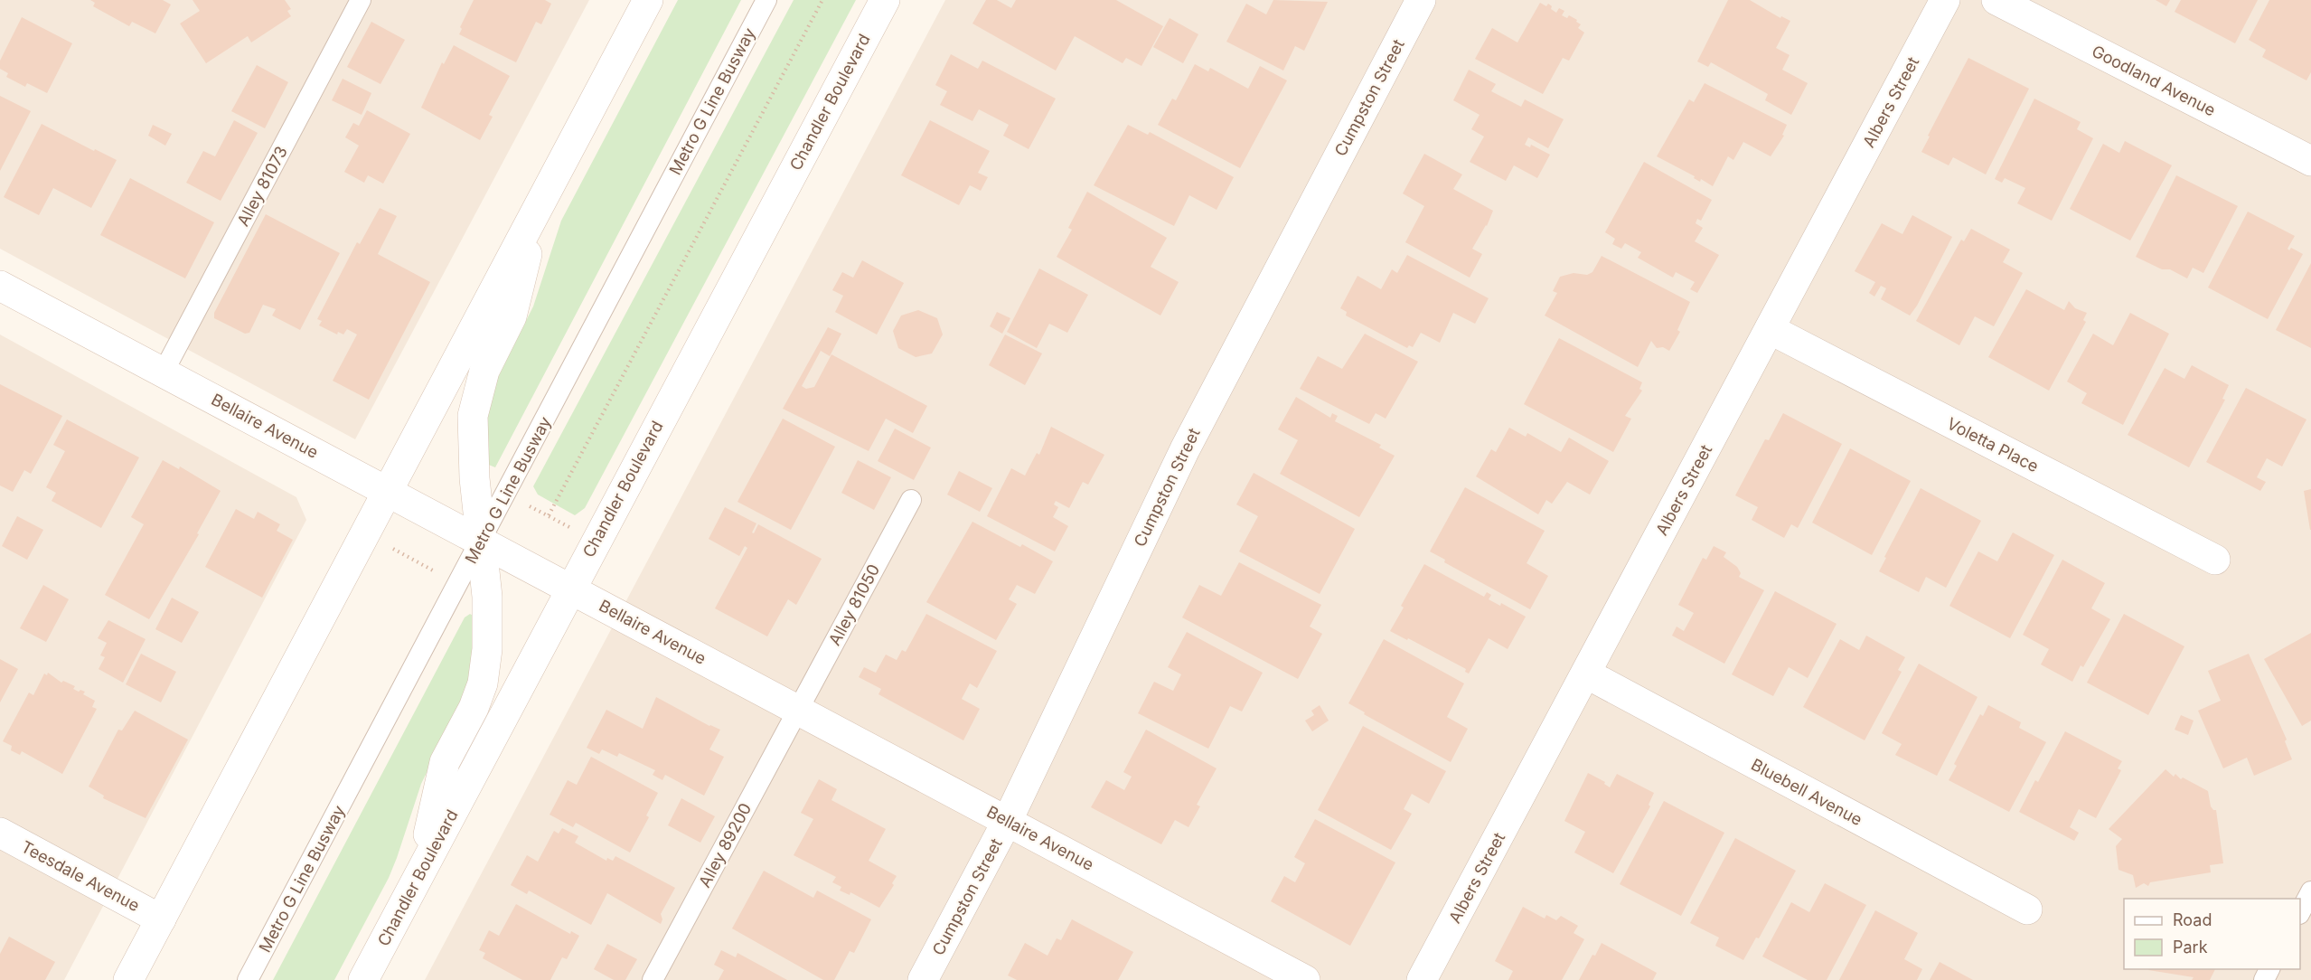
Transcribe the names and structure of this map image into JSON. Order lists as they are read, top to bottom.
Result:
{
  "streets": {
    "street": [
      "Goodland Avenue",
      "Cumpston Street",
      "Chandler Boulevard",
      "Albers Street",
      "Bellaire Avenue",
      "Voletta Place",
      "Bluebell Avenue",
      "Teesdale Avenue"
    ],
    "lane": [
      "Metro G Line Busway",
      "Alley 81073",
      "Alley 81050",
      "Alley 89200"
    ]
  },
  "crossings": [
    ["Cumpston Street", "Bellaire Avenue"],
    ["Metro G Line Busway", "Bellaire Avenue"],
    ["Chandler Boulevard", "Bellaire Avenue"],
    ["Albers Street", "Voletta Place"],
    ["Albers Street", "Bluebell Avenue"],
    ["Alley 81073", "Bellaire Avenue"],
    ["Bellaire Avenue", "Alley 81050"],
    ["Bellaire Avenue", "Alley 89200"],
    ["Alley 81050", "Alley 89200"]
  ],
  "legend": ["Road", "Park"]
}
